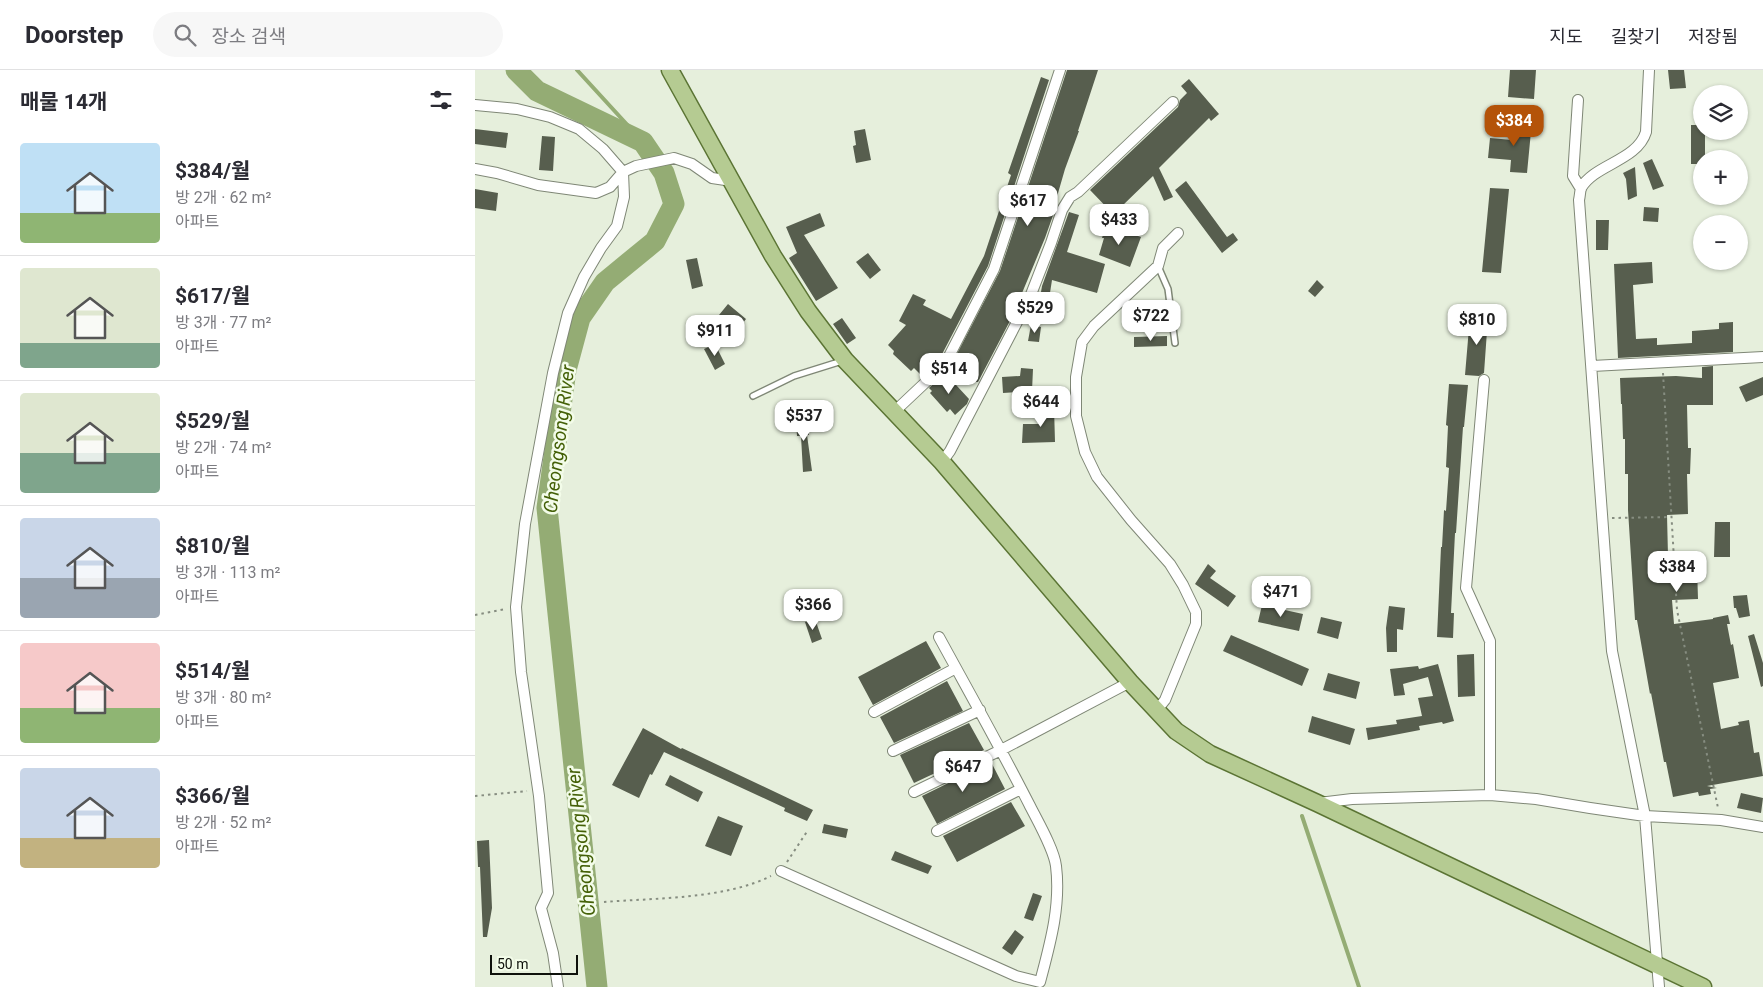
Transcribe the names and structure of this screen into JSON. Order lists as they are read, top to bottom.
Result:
{
  "water": ["Cheongsong River"],
  "scale_bar": "50 m",
  "page": {
    "header": "Doorstep",
    "search": "장소 검색",
    "nav": ["지도", "길찾기", "저장됨"],
    "heading": "매물 14개",
    "map_buttons": ["+", "−"],
    "price": [
      "$384",
      "$617",
      "$433",
      "$529",
      "$722",
      "$810",
      "$911",
      "$514",
      "$644",
      "$537",
      "$384",
      "$471",
      "$366",
      "$647"
    ],
    "list": [
      {
        "name": "$384/월",
        "note": "방 2개 · 62 m² · 아파트"
      },
      {
        "name": "$617/월",
        "note": "방 3개 · 77 m² · 아파트"
      },
      {
        "name": "$529/월",
        "note": "방 2개 · 74 m² · 아파트"
      },
      {
        "name": "$810/월",
        "note": "방 3개 · 113 m² · 아파트"
      },
      {
        "name": "$514/월",
        "note": "방 3개 · 80 m² · 아파트"
      },
      {
        "name": "$366/월",
        "note": "방 2개 · 52 m² · 아파트"
      }
    ],
    "scale": "50 m"
  }
}
